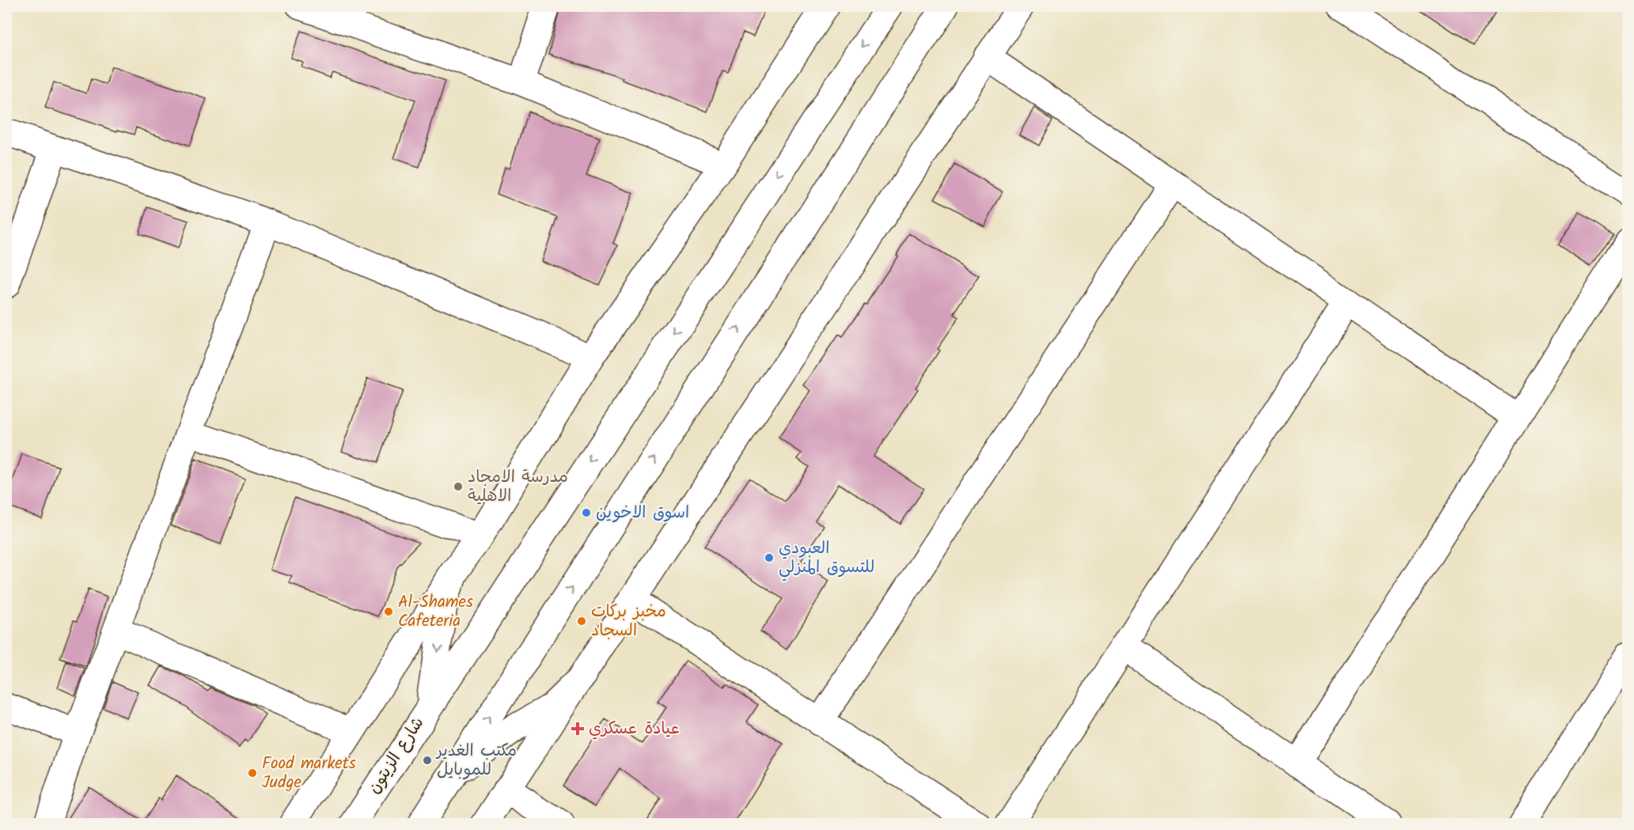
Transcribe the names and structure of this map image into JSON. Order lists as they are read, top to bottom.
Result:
{
  "streets": {
    "street": ["شارع الزيتون"]
  },
  "places": {
    "other": [
      "مدرسة الامجاد الاهلية",
      "اسوق الاخوين",
      "العبودي للتسوق المنزلي",
      "Al-Shames Cafeteria",
      "مخبز بركات السجاد",
      "مكتب الغدير للموبايل",
      "Food markets Judge"
    ],
    "health": ["عيادة عسكري"]
  }
}
